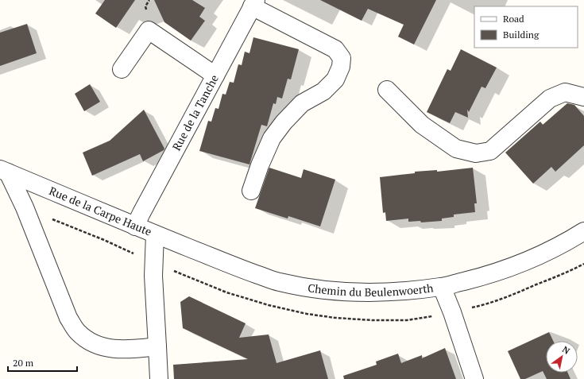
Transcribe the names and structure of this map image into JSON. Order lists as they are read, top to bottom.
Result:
{
  "streets": {
    "street": ["Rue de la Tanche", "Rue de la Carpe Haute", "Chemin du Beulenwoerth"]
  },
  "crossings": [
    ["Rue de la Tanche", "Rue de la Carpe Haute"],
    ["Rue de la Carpe Haute", "Chemin du Beulenwoerth"]
  ],
  "legend": ["Road", "Building"],
  "scale_bar": "20 m",
  "north": "top right"
}
